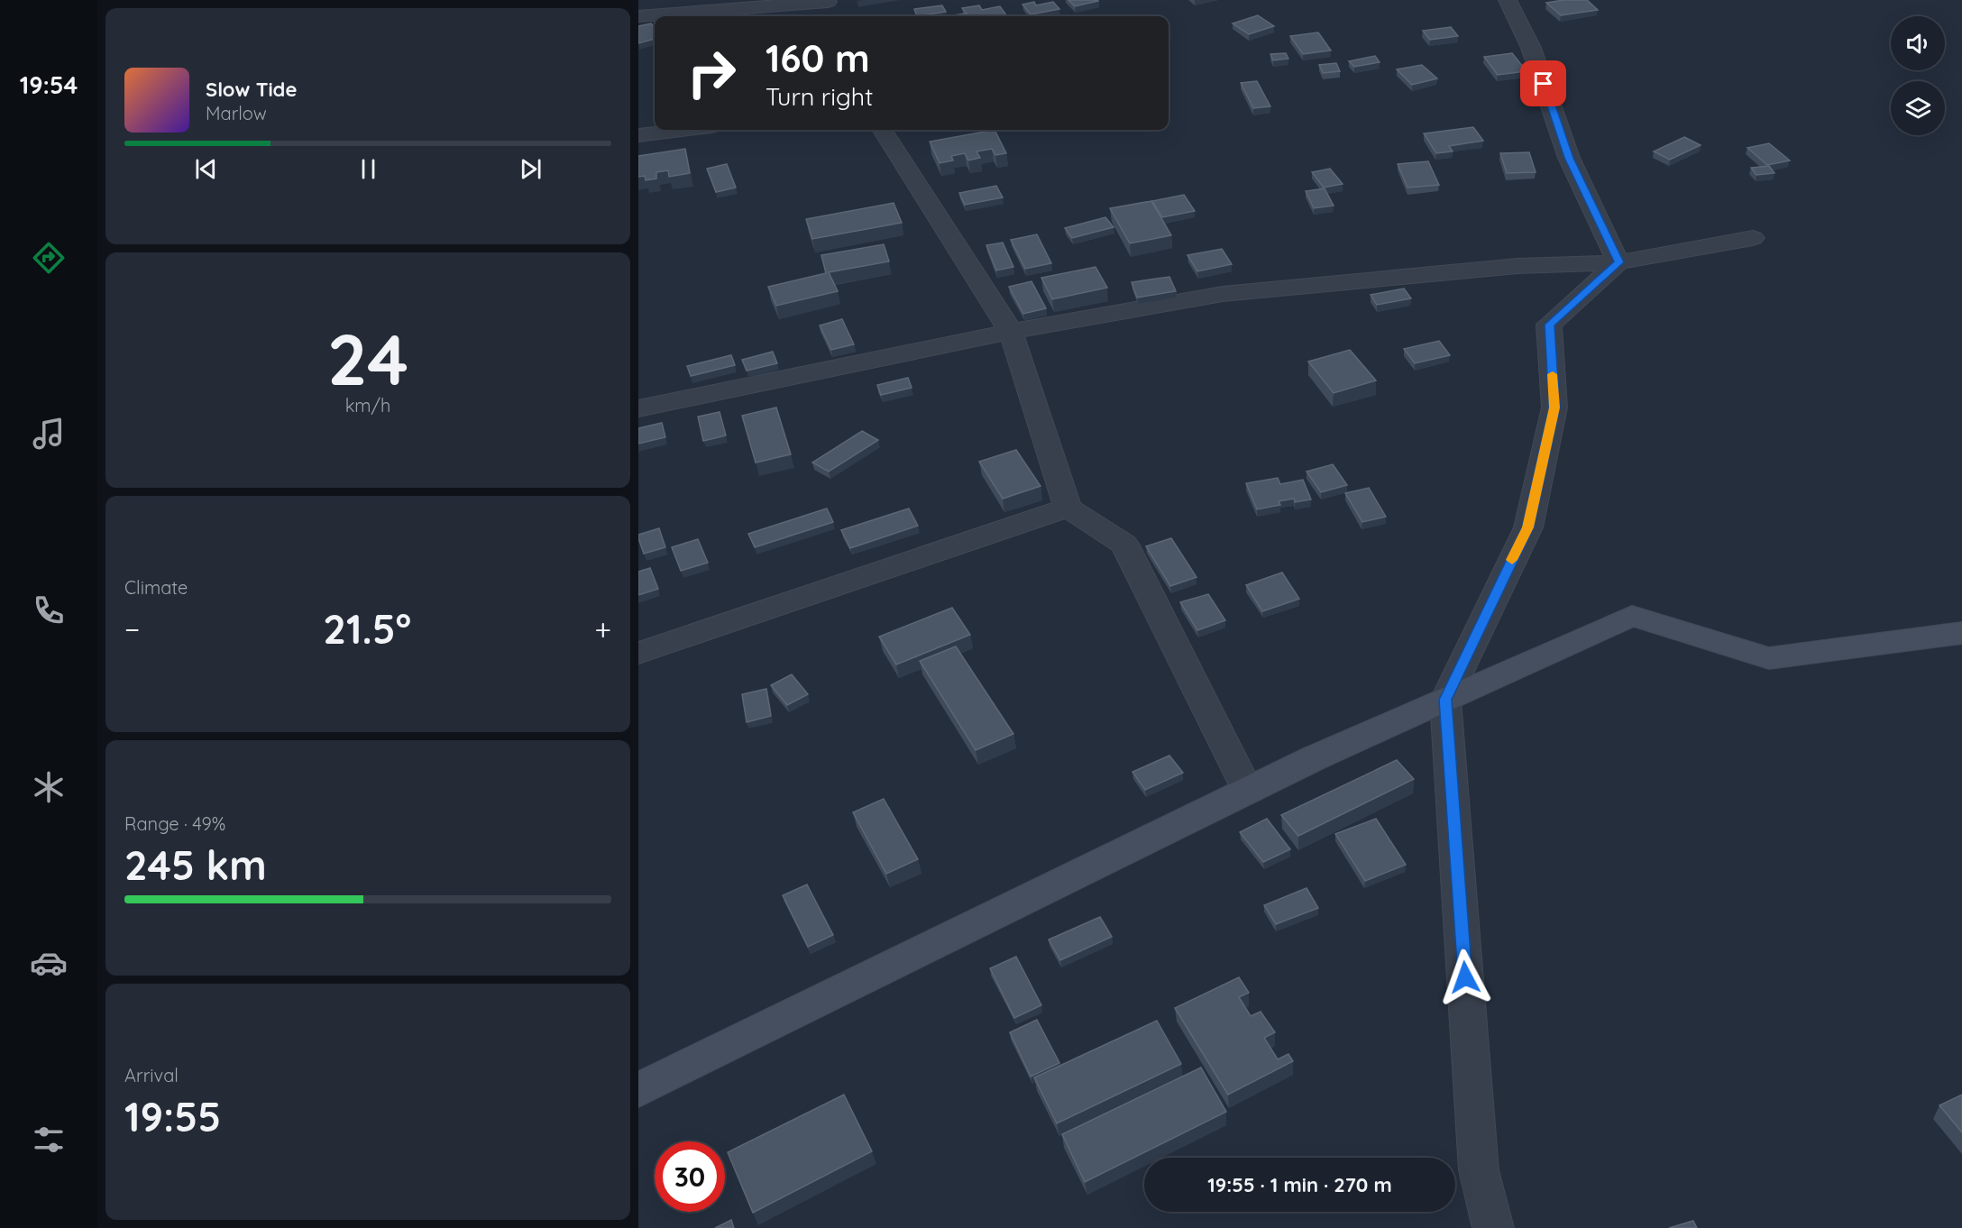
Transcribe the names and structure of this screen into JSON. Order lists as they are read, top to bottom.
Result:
{
  "page": {
    "tabs": "19:54",
    "turn": ["160 m", "Turn right"],
    "song": ["Slow Tide", "Marlow"],
    "tile": [
      ["24", "km/h"],
      "Climate",
      ["Range · 49%", "245 km"],
      ["Arrival", "19:55"]
    ],
    "heat": ["−", "21.5°", "+"],
    "limit": "30",
    "trip": "19:55 · 1 min · 270 m"
  }
}
